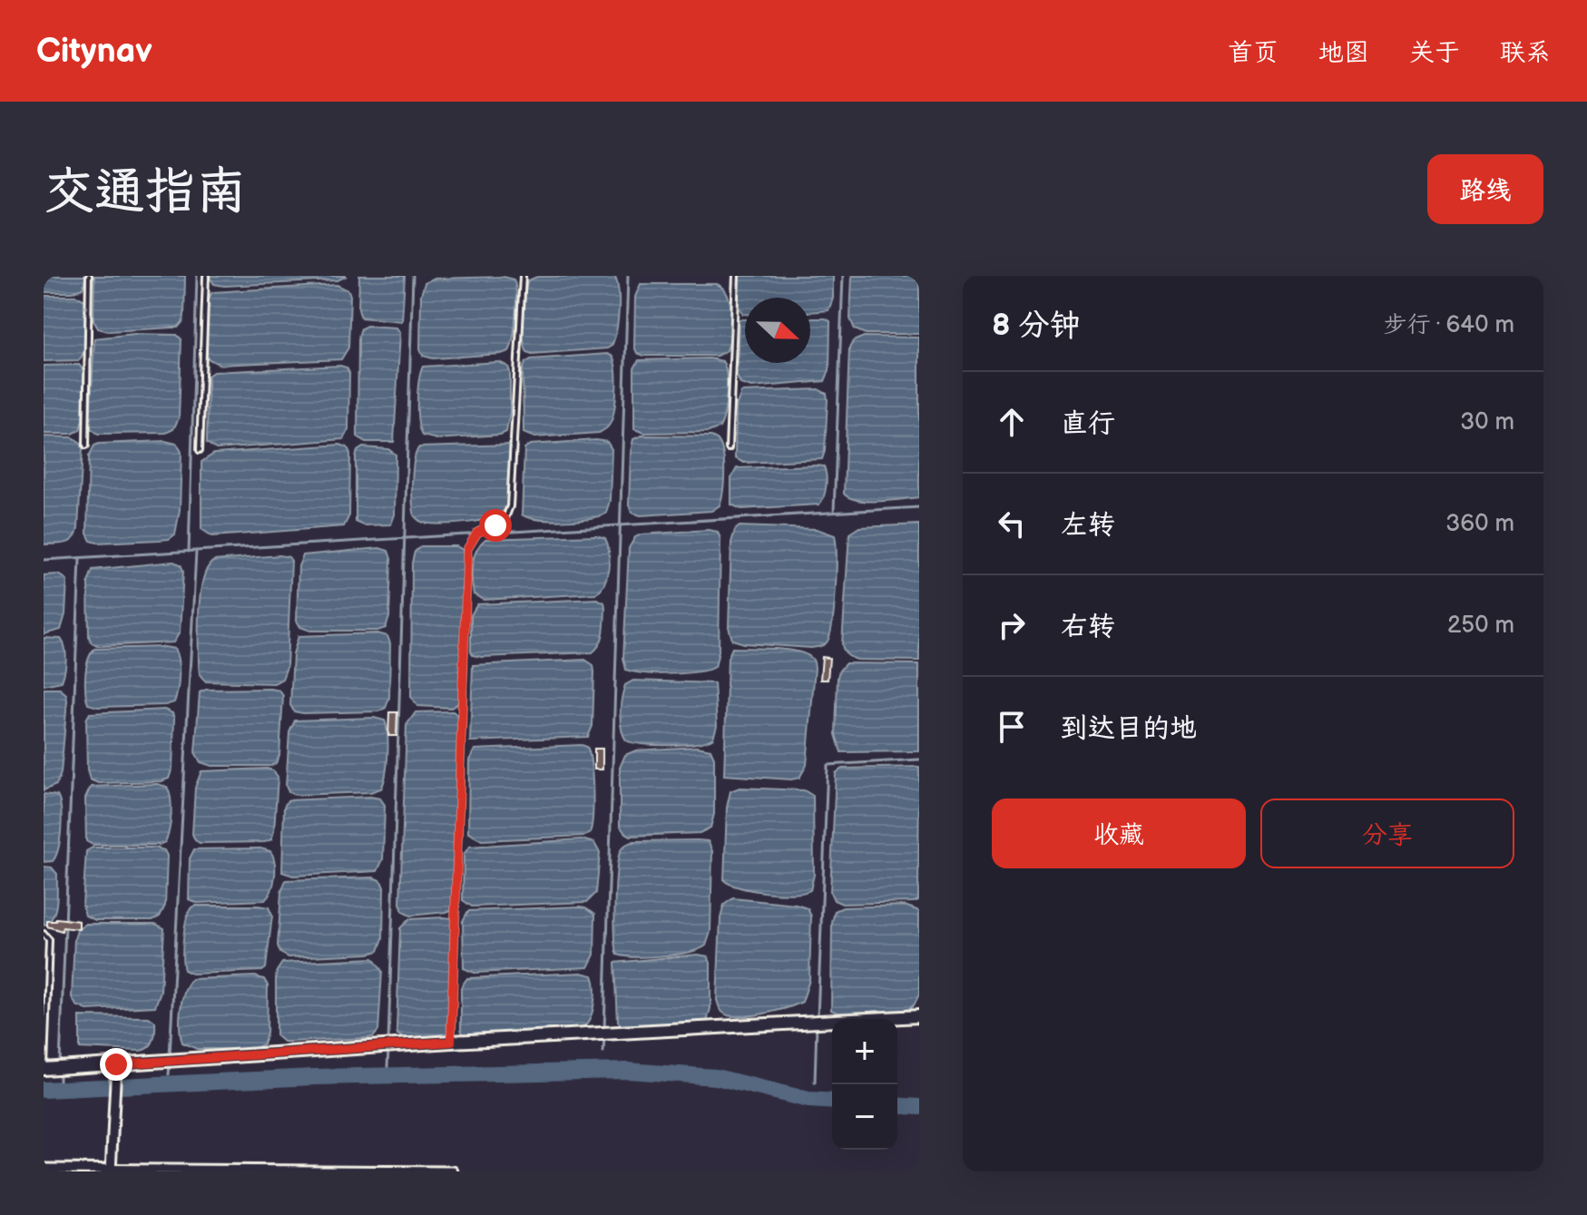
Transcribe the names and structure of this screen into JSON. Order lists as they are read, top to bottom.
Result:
{
  "north": "right",
  "page": {
    "header": "Citynav",
    "nav": [
      "首页",
      "地图",
      "关于",
      "联系"
    ],
    "buttons": [
      "路线",
      ["收藏", "分享"]
    ],
    "title": "交通指南",
    "heading": ["8 分钟", "步行 · 640 m"],
    "list": [
      ["直行", "30 m"],
      ["左转", "360 m"],
      ["右转", "250 m"],
      "到达目的地"
    ],
    "map_buttons": ["+", "−"]
  }
}
